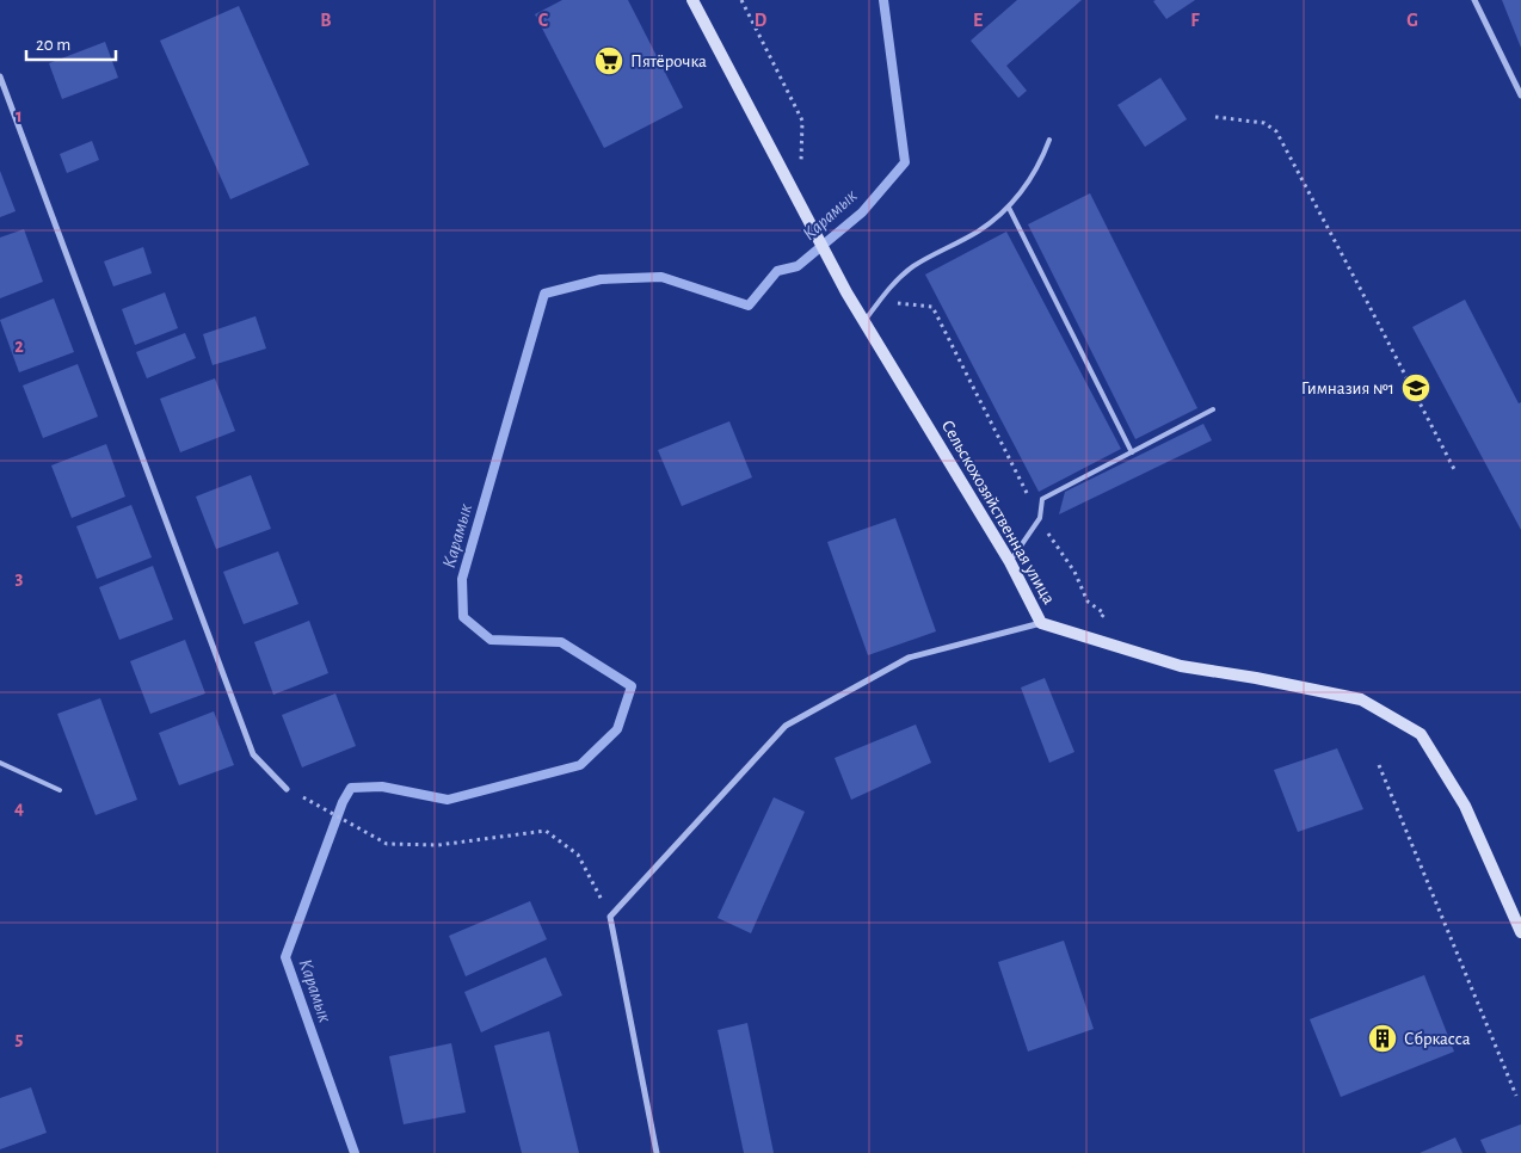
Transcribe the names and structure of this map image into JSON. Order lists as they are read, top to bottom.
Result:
{
  "streets": {
    "main road": ["Сельскохозяйственная улица"]
  },
  "water": ["Карамык"],
  "places": {
    "supermarket": ["Пятёрочка"],
    "school or university": ["Гимназия №1"],
    "building": ["Сбркасса"]
  },
  "scale_bar": "20 m",
  "grid": {
    "columns": [
      "B",
      "C",
      "D",
      "E",
      "F",
      "G"
    ],
    "rows": [
      "1",
      "2",
      "3",
      "4",
      "5"
    ]
  }
}
